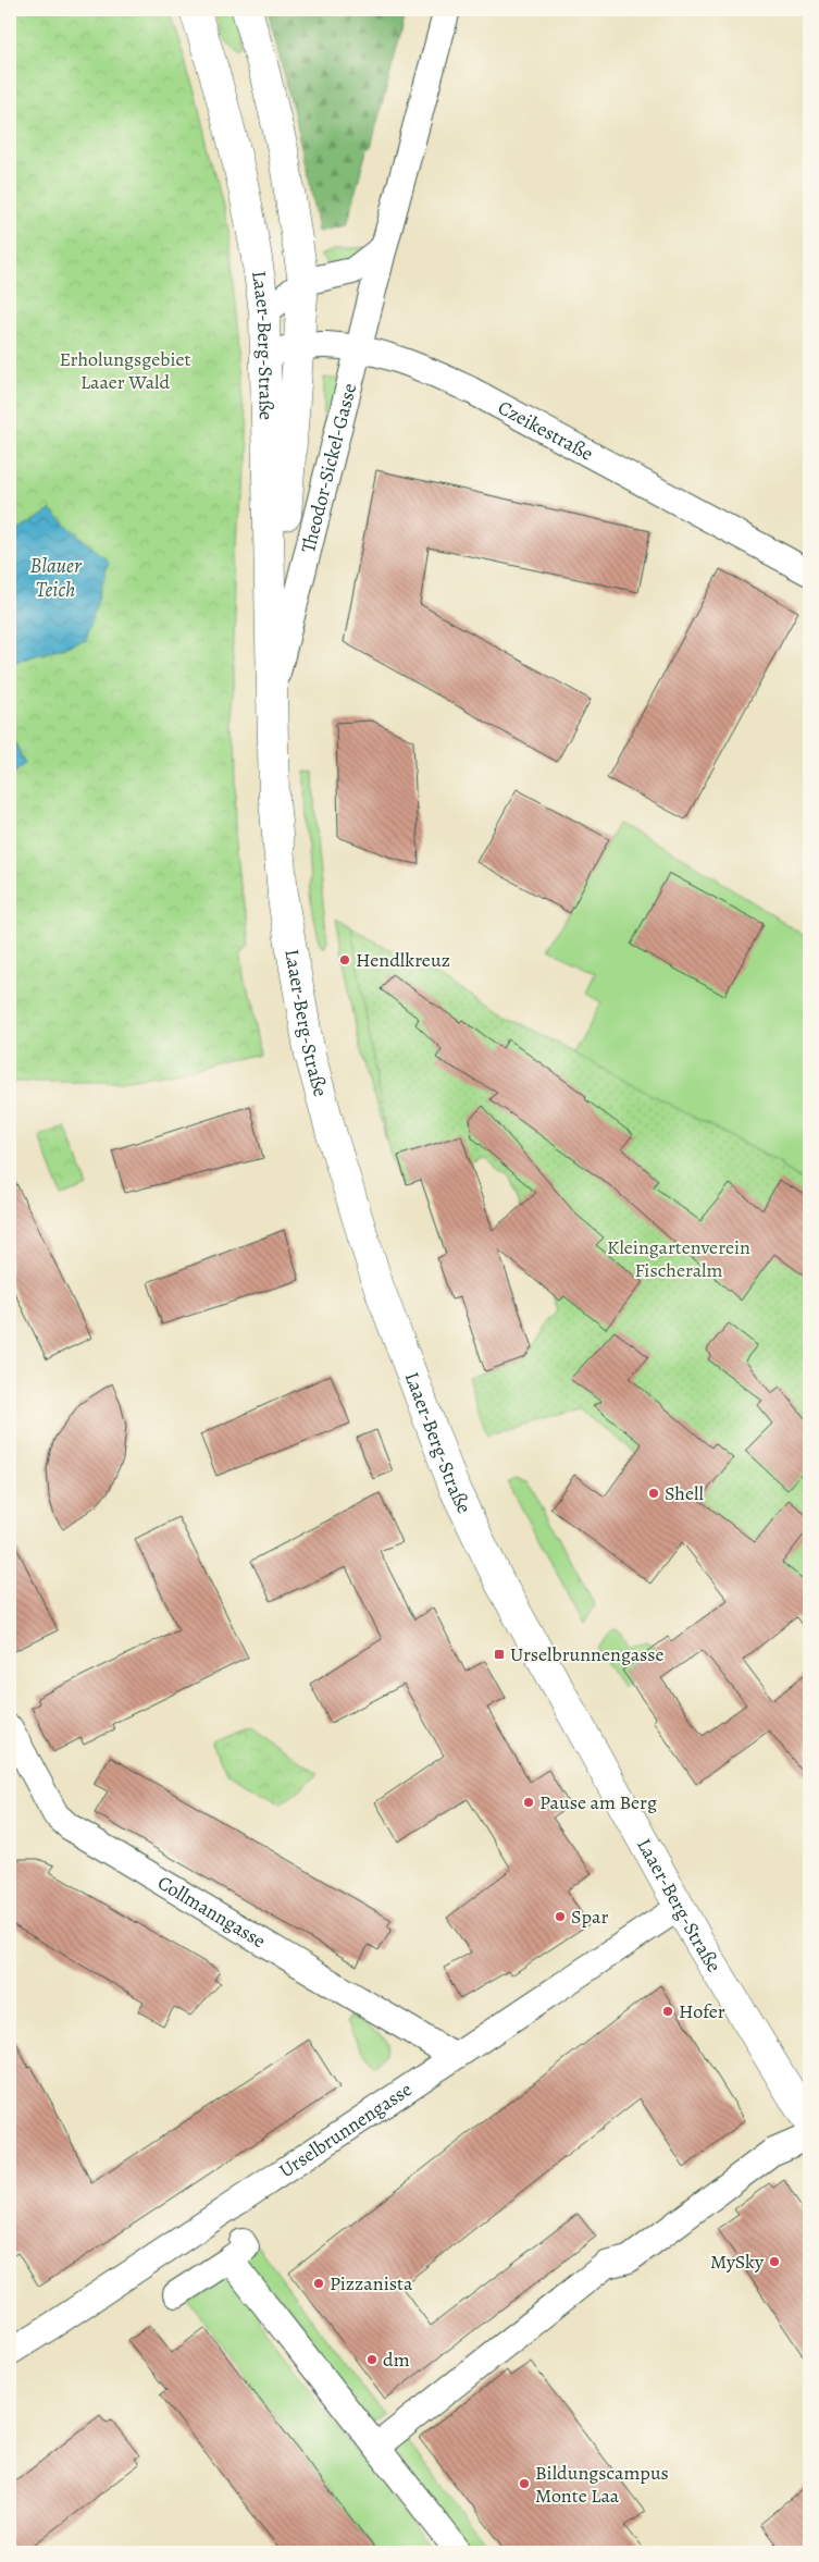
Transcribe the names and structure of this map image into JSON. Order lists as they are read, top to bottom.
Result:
{
  "streets": {
    "main road": ["Laaer-Berg-Straße"],
    "street": [
      "Czeikestraße",
      "Theodor-Sickel-Gasse",
      "Collmanngasse",
      "Urselbrunnengasse"
    ]
  },
  "crossings": [
    ["Laaer-Berg-Straße", "Czeikestraße"],
    ["Laaer-Berg-Straße", "Theodor-Sickel-Gasse"],
    ["Laaer-Berg-Straße", "Urselbrunnengasse"],
    ["Czeikestraße", "Theodor-Sickel-Gasse"],
    ["Collmanngasse", "Urselbrunnengasse"]
  ],
  "water": ["Blauer Teich"],
  "parks": ["Erholungsgebiet Laaer Wald", "Kleingartenverein Fischeralm"],
  "places": {
    "other": [
      "Hendlkreuz",
      "Shell",
      "Pause am Berg",
      "Spar",
      "Hofer",
      "MySky",
      "Pizzanista",
      "dm",
      "Bildungscampus Monte Laa"
    ],
    "transit": ["Urselbrunnengasse"]
  }
}
